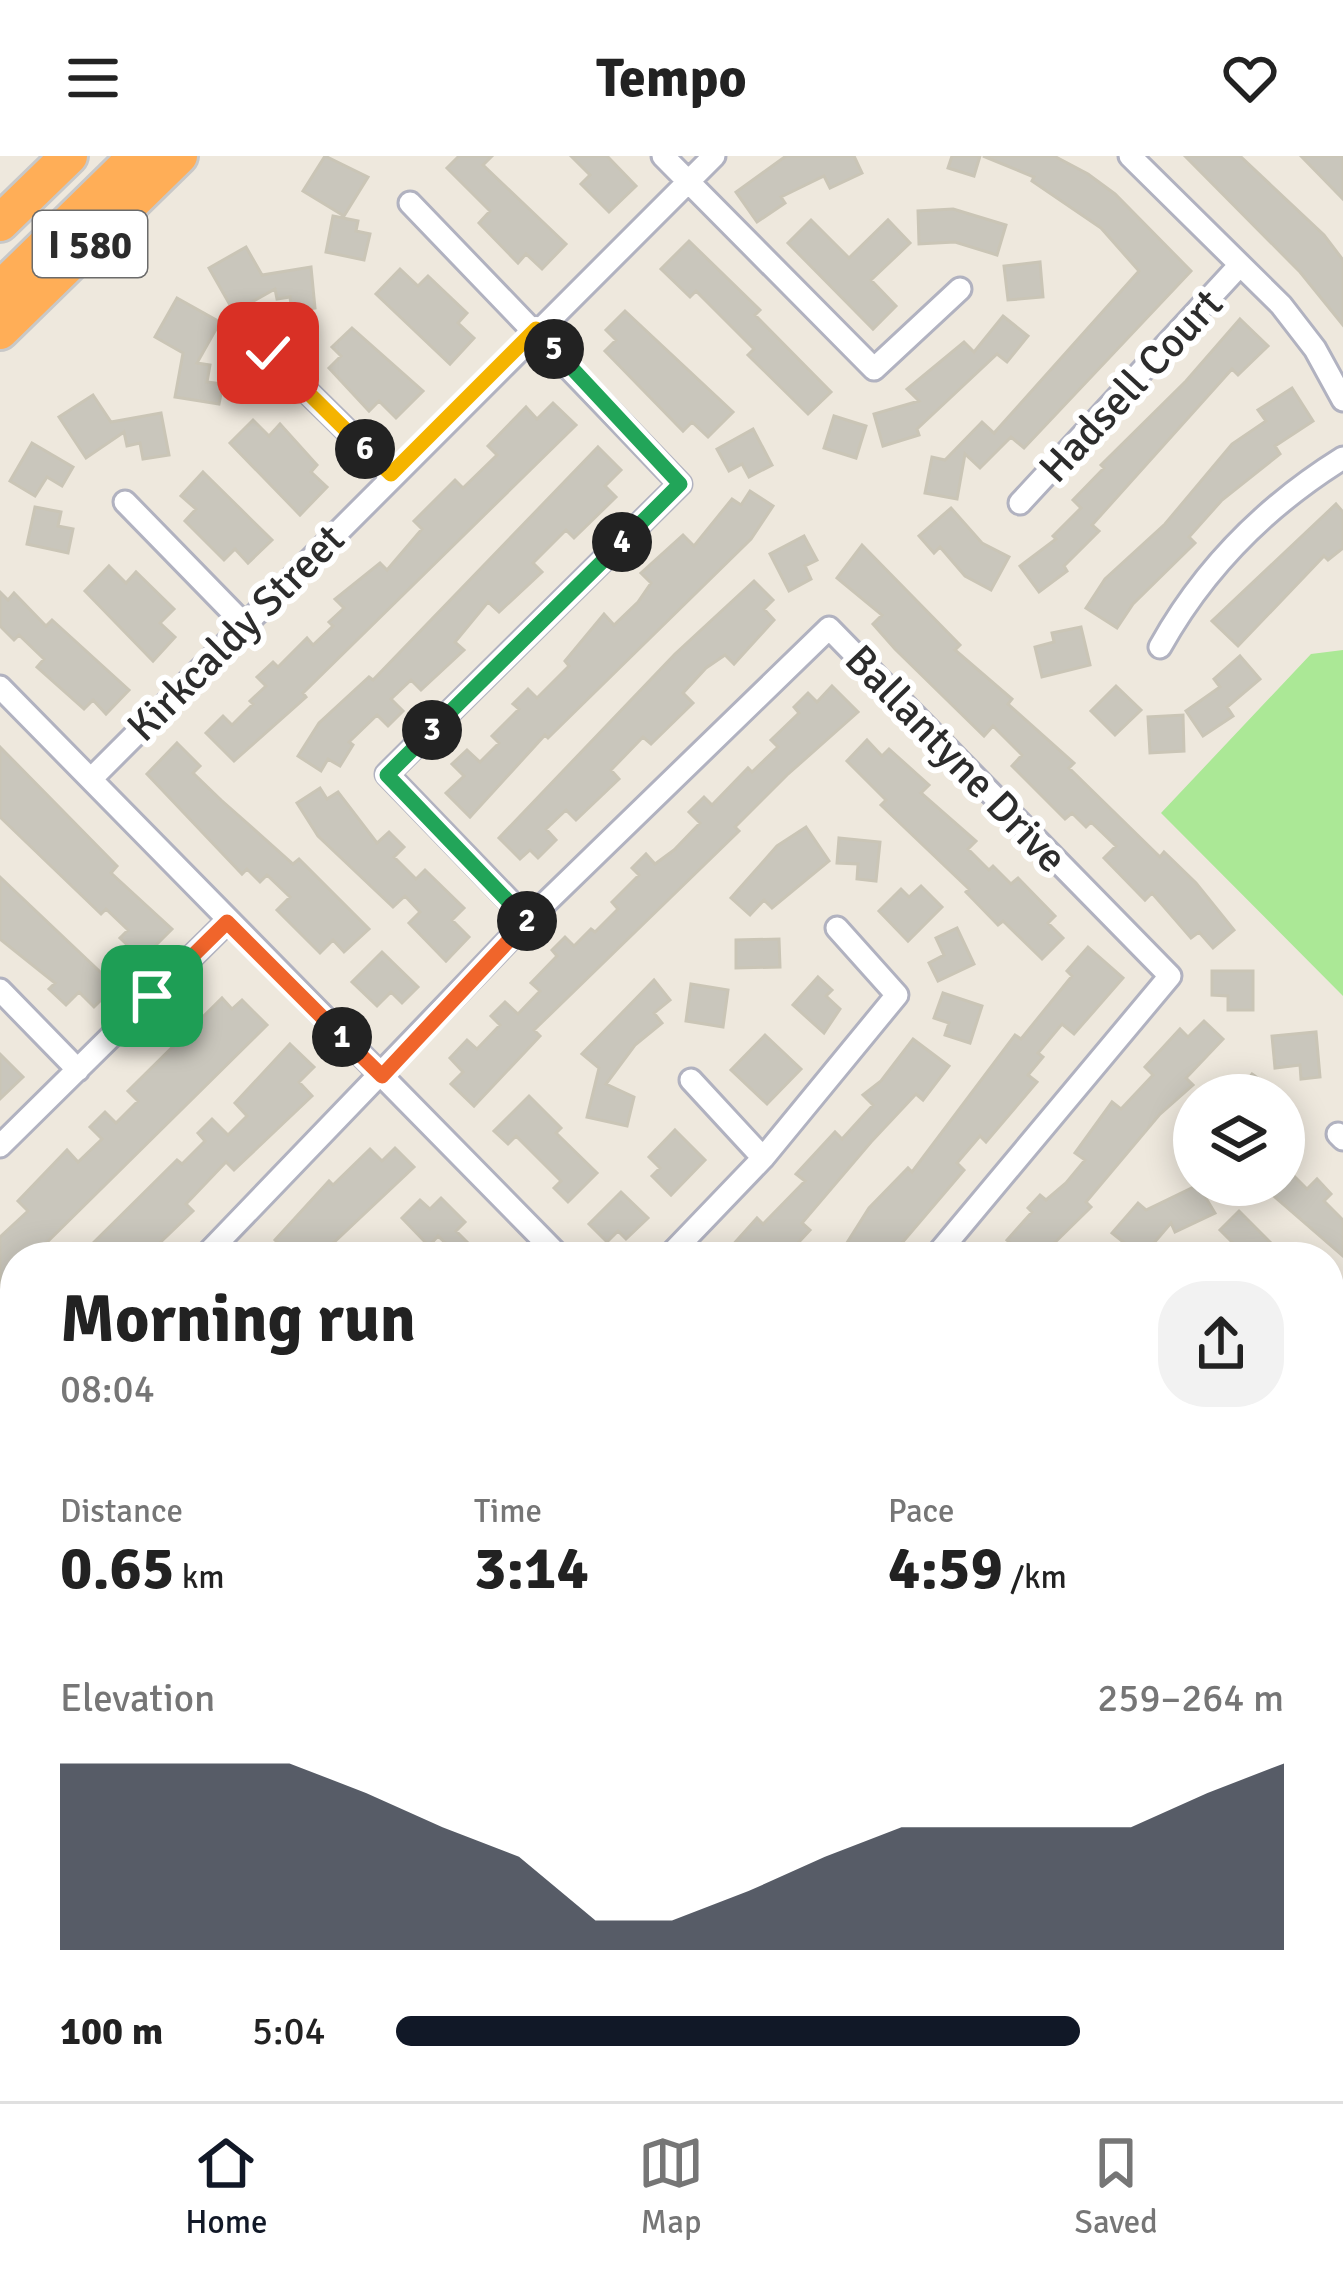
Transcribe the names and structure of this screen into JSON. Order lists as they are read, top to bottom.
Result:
{
  "streets": {
    "highway": ["I 580"],
    "street": ["Hadsell Court", "Kirkcaldy Street", "Ballantyne Drive"]
  },
  "page": {
    "header": "Tempo",
    "pins": [
      "5",
      "6",
      "4",
      "3",
      "2",
      "1"
    ],
    "heading": ["Morning run", "08:04"],
    "stats": [
      ["Distance", "0.65 km"],
      ["Time", "3:14"],
      ["Pace", "4:59 /km"]
    ],
    "chart": ["Elevation", "259–264 m"],
    "list": [
      {
        "name": "100 m",
        "note": "5:04"
      }
    ],
    "tabs": ["Home", "Map", "Saved"]
  }
}
